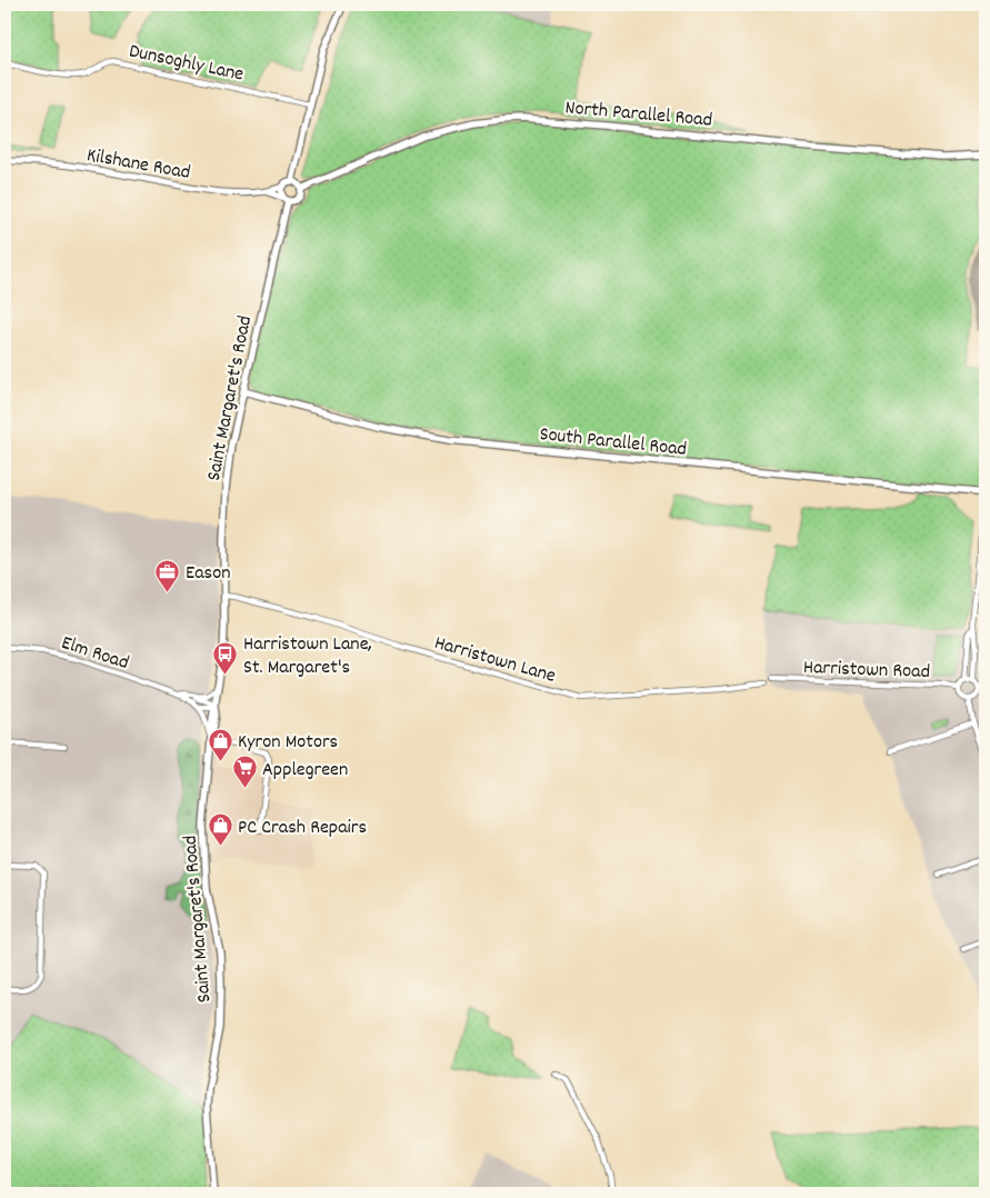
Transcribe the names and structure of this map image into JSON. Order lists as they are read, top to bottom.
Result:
{
  "streets": {
    "main road": ["North Parallel Road", "Saint Margaret's Road", "South Parallel Road"],
    "street": [
      "Dunsoghly Lane",
      "Kilshane Road",
      "Elm Road",
      "Harristown Lane",
      "Harristown Road"
    ]
  },
  "crossings": [
    ["North Parallel Road", "Kilshane Road"],
    ["North Parallel Road", "Saint Margaret's Road"],
    ["Kilshane Road", "Saint Margaret's Road"],
    ["Saint Margaret's Road", "South Parallel Road"],
    ["Saint Margaret's Road", "Elm Road"],
    ["Saint Margaret's Road", "Harristown Lane"]
  ],
  "places": {
    "office": ["Eason"],
    "bus stop": ["Harristown Lane, St. Margaret's"],
    "shop": ["Kyron Motors", "PC Crash Repairs"],
    "supermarket": ["Applegreen"]
  }
}
